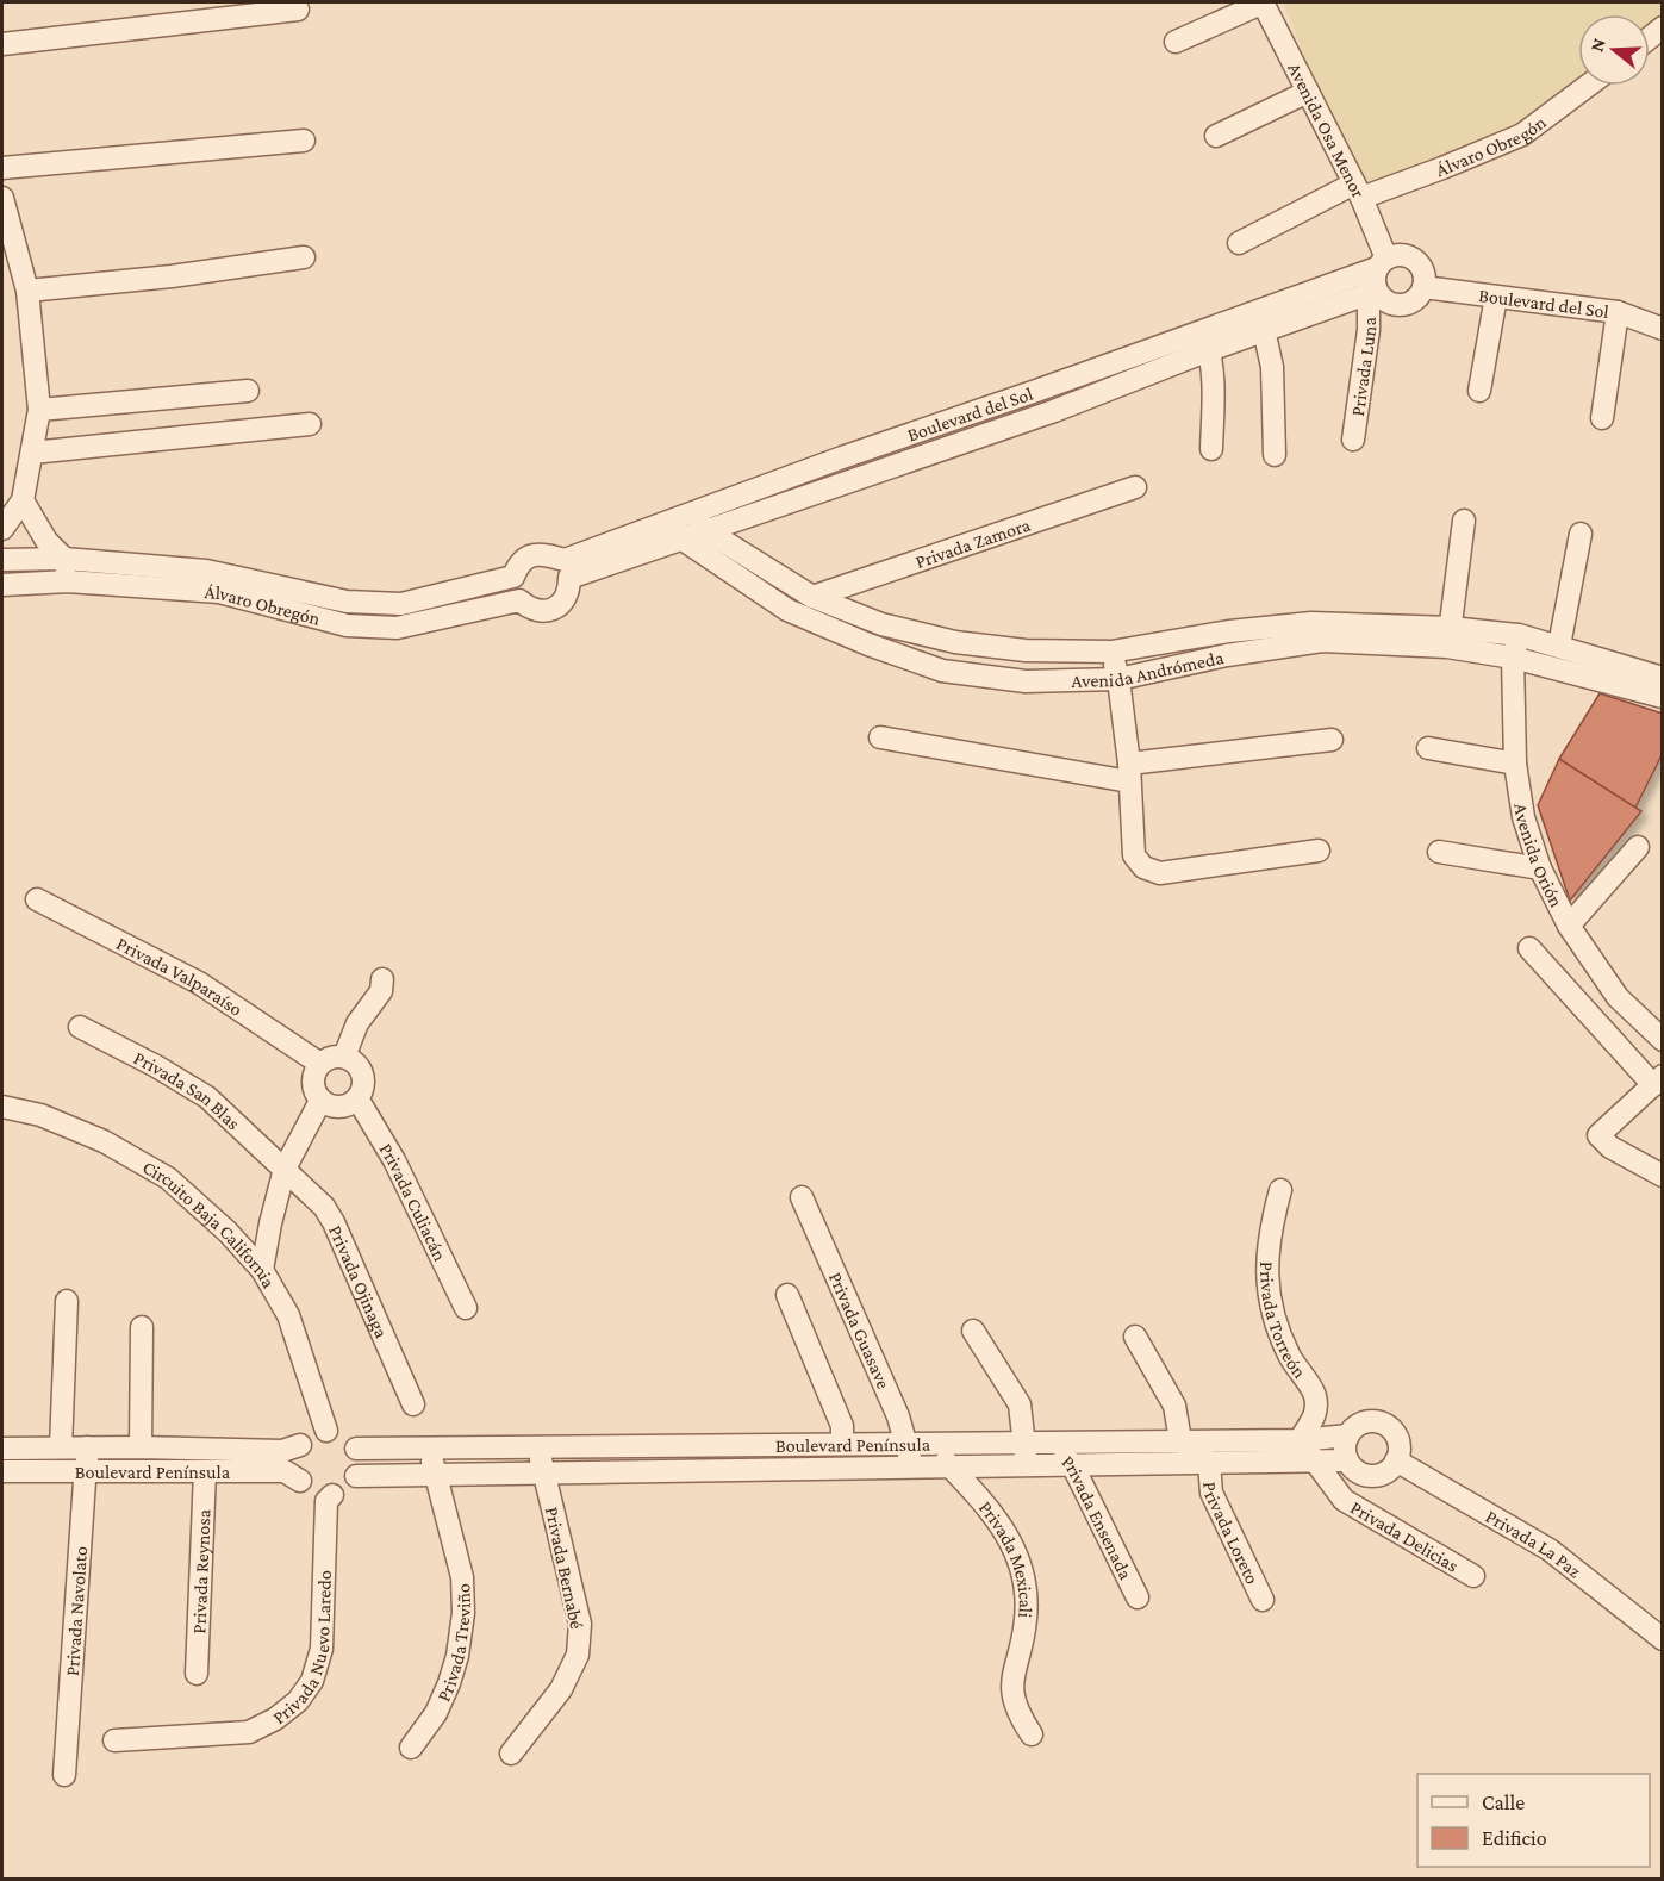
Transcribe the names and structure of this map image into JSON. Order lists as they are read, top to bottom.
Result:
{
  "streets": {
    "street": [
      "Avenida Osa Menor",
      "Álvaro Obregón",
      "Boulevard del Sol",
      "Privada Luna",
      "Privada Zamora",
      "Avenida Andrómeda",
      "Avenida Orión",
      "Privada Valparaíso",
      "Privada San Blas",
      "Privada Culiacán",
      "Circuito Baja California",
      "Privada Ojinaga",
      "Privada Torreón",
      "Privada Guasave",
      "Boulevard Península",
      "Privada Ensenada",
      "Privada Loreto",
      "Privada Delicias",
      "Privada La Paz",
      "Privada Mexicali",
      "Privada Bernabé",
      "Privada Reynosa",
      "Privada Navolato",
      "Privada Nuevo Laredo",
      "Privada Treviño"
    ]
  },
  "crossings": [
    ["Avenida Osa Menor", "Álvaro Obregón"],
    ["Avenida Osa Menor", "Boulevard del Sol"],
    ["Avenida Osa Menor", "Privada Luna"],
    ["Álvaro Obregón", "Boulevard del Sol"],
    ["Boulevard del Sol", "Privada Luna"],
    ["Boulevard del Sol", "Avenida Andrómeda"],
    ["Privada Zamora", "Avenida Andrómeda"],
    ["Avenida Andrómeda", "Avenida Orión"],
    ["Privada Valparaíso", "Privada Culiacán"],
    ["Privada San Blas", "Privada Ojinaga"],
    ["Circuito Baja California", "Boulevard Península"],
    ["Circuito Baja California", "Privada Nuevo Laredo"],
    ["Privada Torreón", "Boulevard Península"],
    ["Privada Torreón", "Privada Delicias"],
    ["Privada Guasave", "Boulevard Península"],
    ["Boulevard Península", "Privada Ensenada"],
    ["Boulevard Península", "Privada Loreto"],
    ["Boulevard Península", "Privada Delicias"],
    ["Boulevard Península", "Privada La Paz"],
    ["Boulevard Península", "Privada Mexicali"],
    ["Boulevard Península", "Privada Bernabé"],
    ["Boulevard Península", "Privada Reynosa"],
    ["Boulevard Península", "Privada Navolato"],
    ["Boulevard Península", "Privada Nuevo Laredo"],
    ["Boulevard Península", "Privada Treviño"]
  ],
  "legend": ["Calle", "Edificio"],
  "north": "left"
}
